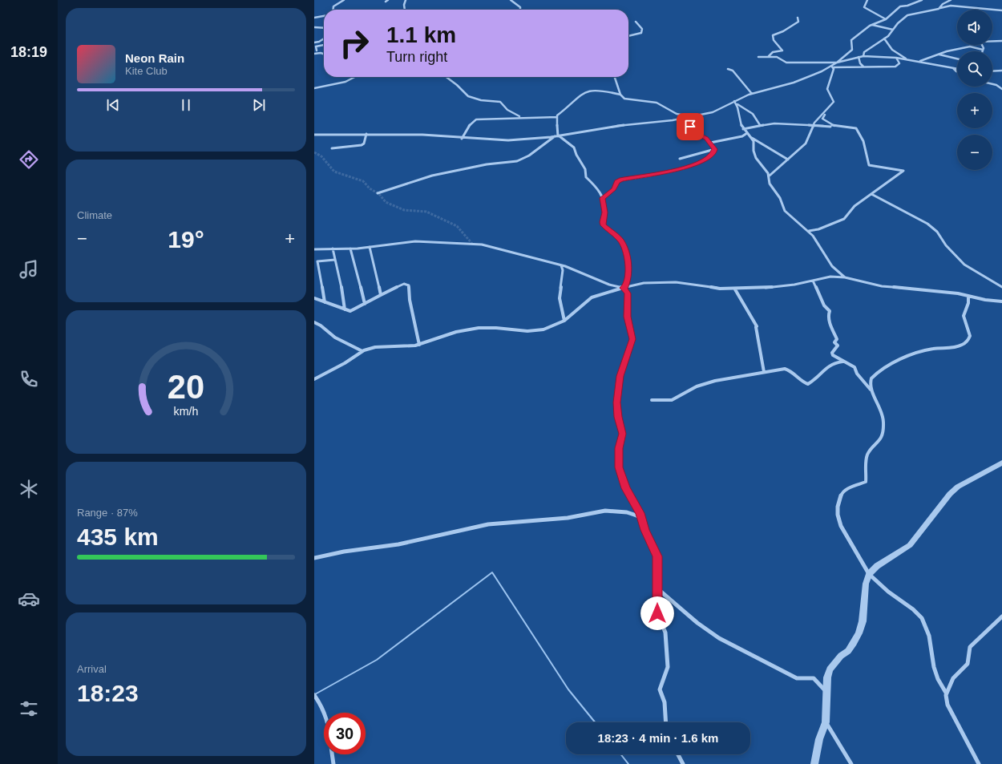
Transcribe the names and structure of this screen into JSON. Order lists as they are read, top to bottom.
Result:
{
  "page": {
    "tabs": "18:19",
    "map_buttons": ["+", "−"],
    "turn": ["1.1 km", "Turn right"],
    "song": ["Neon Rain", "Kite Club"],
    "tile": [
      "Climate",
      ["Range · 87%", "435 km"],
      ["Arrival", "18:23"]
    ],
    "heat": ["−", "19°", "+"],
    "limit": "30",
    "trip": "18:23 · 4 min · 1.6 km",
    "gauge": ["20", "km/h"]
  }
}
